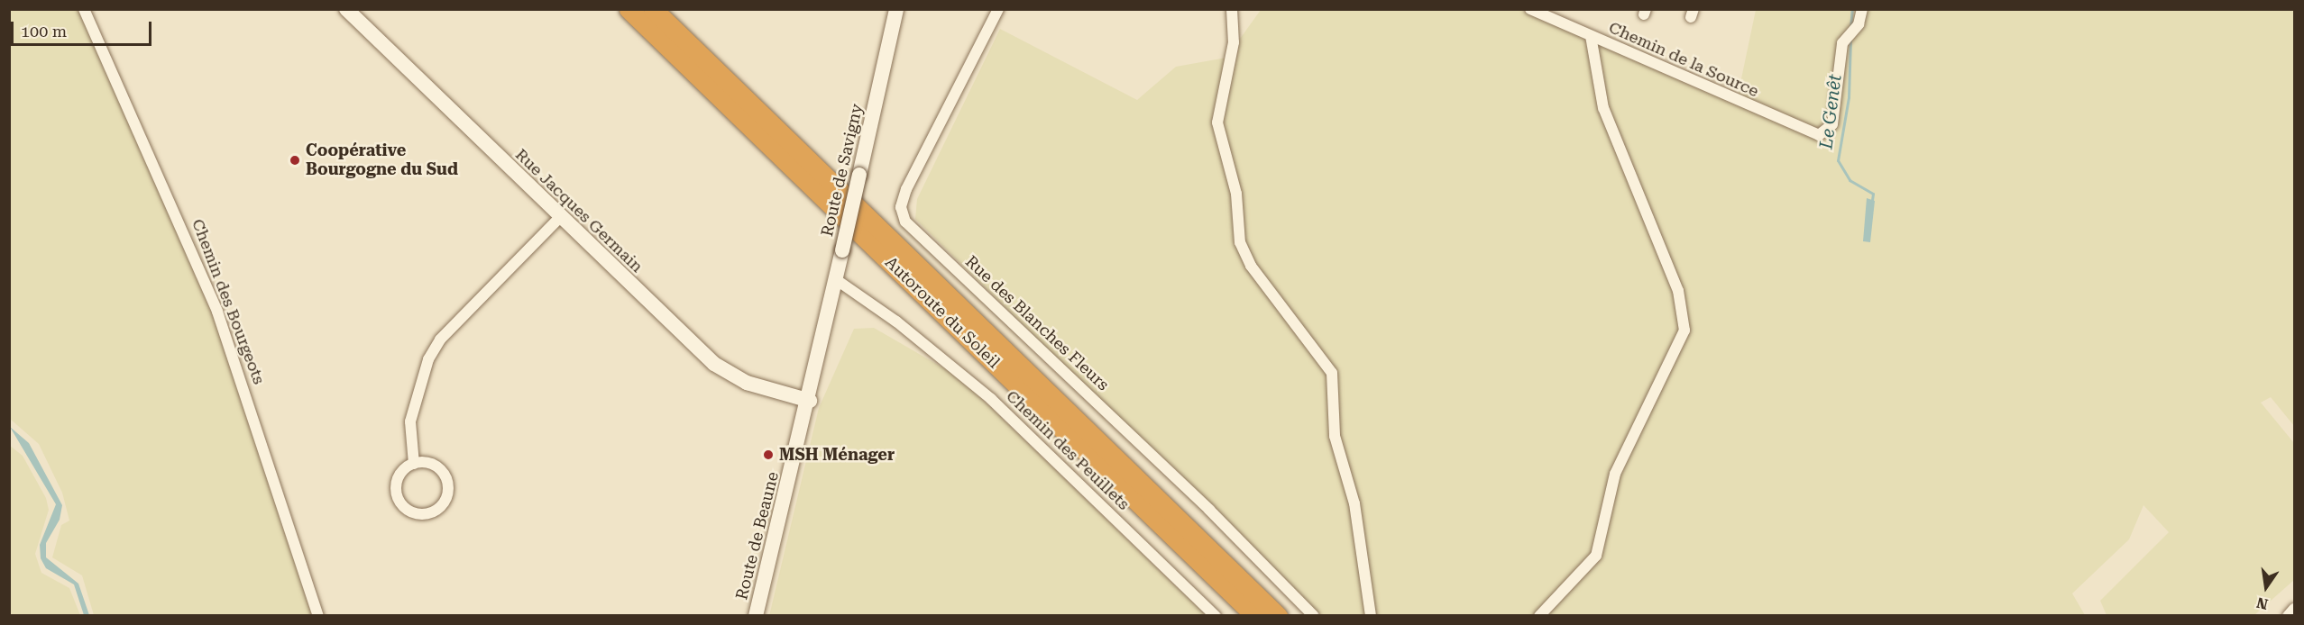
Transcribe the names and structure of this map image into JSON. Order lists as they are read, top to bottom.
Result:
{
  "streets": {
    "highway": ["Autoroute du Soleil"],
    "main road": ["Route de Savigny", "Rue Jacques Germain", "Route de Beaune"],
    "street": [
      "Chemin de la Source",
      "Chemin des Bourgeots",
      "Rue des Blanches Fleurs",
      "Chemin des Peuillets"
    ]
  },
  "crossings": [
    ["Route de Savigny", "Chemin des Peuillets"],
    ["Route de Savigny", "Route de Beaune"],
    ["Rue Jacques Germain", "Route de Beaune"]
  ],
  "water": ["Le Genêt"],
  "places": ["Coopérative Bourgogne du Sud", "MSH Ménager"],
  "scale_bar": "100 m",
  "north": "bottom"
}
